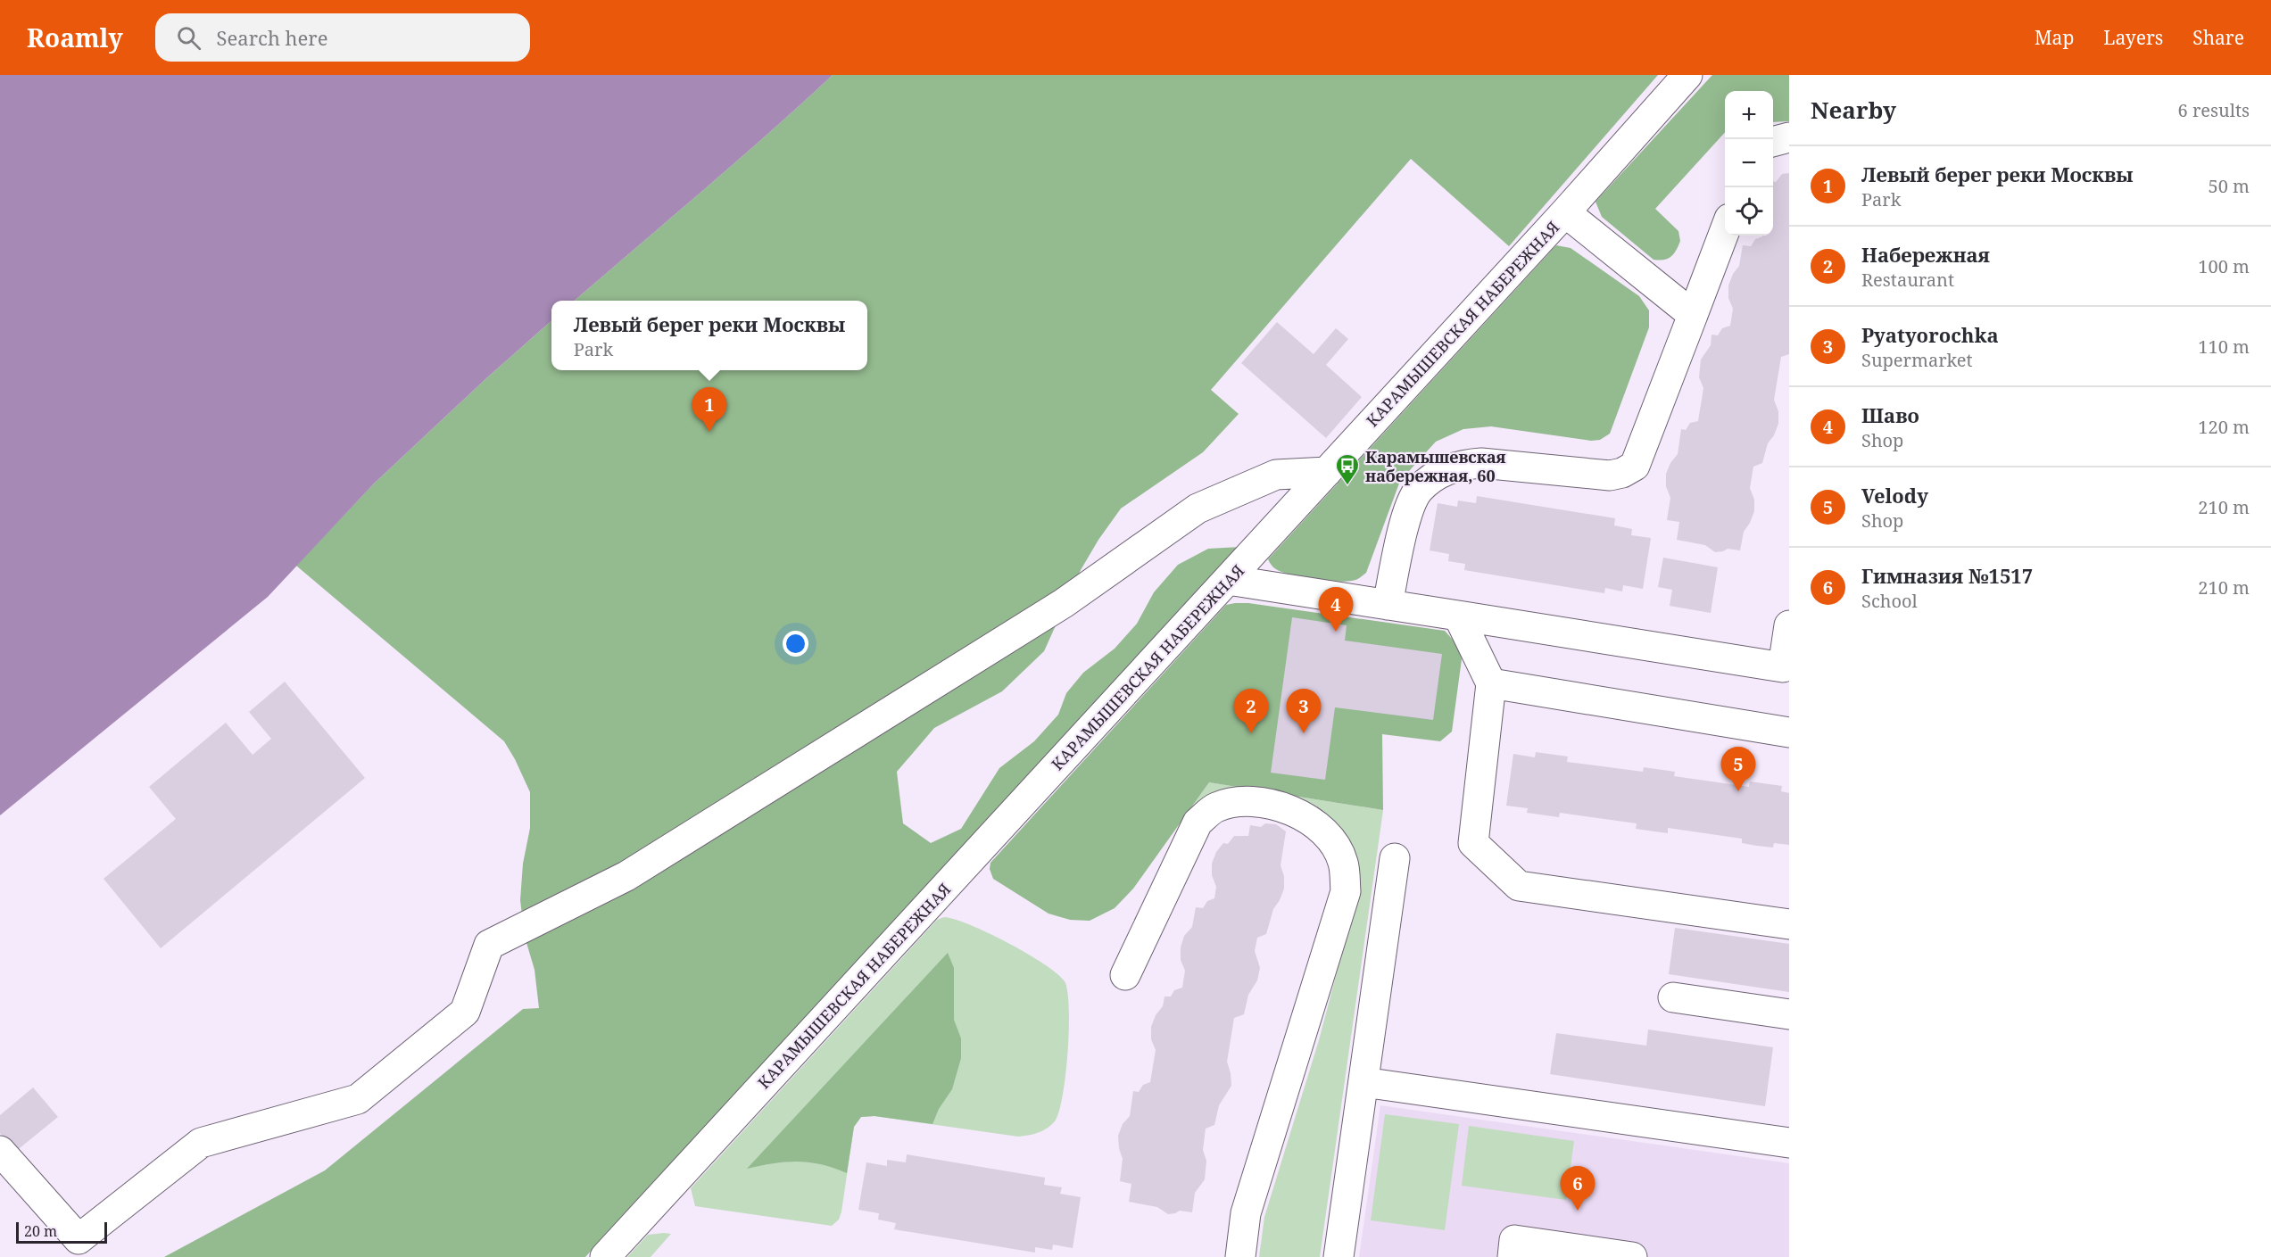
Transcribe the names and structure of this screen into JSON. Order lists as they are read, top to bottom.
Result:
{
  "streets": {
    "street": ["КАРАМЫШЕВСКАЯ НАБЕРЕЖНАЯ"]
  },
  "places": {
    "bus stop": ["Карамышевская набережная, 60"]
  },
  "scale_bar": "20 m",
  "page": {
    "header": "Roamly",
    "search": "Search here",
    "nav": ["Map", "Layers", "Share"],
    "heading": ["Nearby", "6 results"],
    "map_buttons": ["+", "−"],
    "list": [
      {
        "mark": "1",
        "name": "Левый берег реки Москвы",
        "note": "Park",
        "value": "50 m"
      },
      {
        "mark": "2",
        "name": "Набережная",
        "note": "Restaurant",
        "value": "100 m"
      },
      {
        "mark": "3",
        "name": "Pyatyorochka",
        "note": "Supermarket",
        "value": "110 m"
      },
      {
        "mark": "4",
        "name": "Шаво",
        "note": "Shop",
        "value": "120 m"
      },
      {
        "mark": "5",
        "name": "Velody",
        "note": "Shop",
        "value": "210 m"
      },
      {
        "mark": "6",
        "name": "Гимназия №1517",
        "note": "School",
        "value": "210 m"
      }
    ],
    "popup": ["Левый берег реки Москвы", "Park"],
    "pins": [
      "1",
      "4",
      "2",
      "3",
      "5",
      "6"
    ],
    "scale": "20 m"
  }
}
